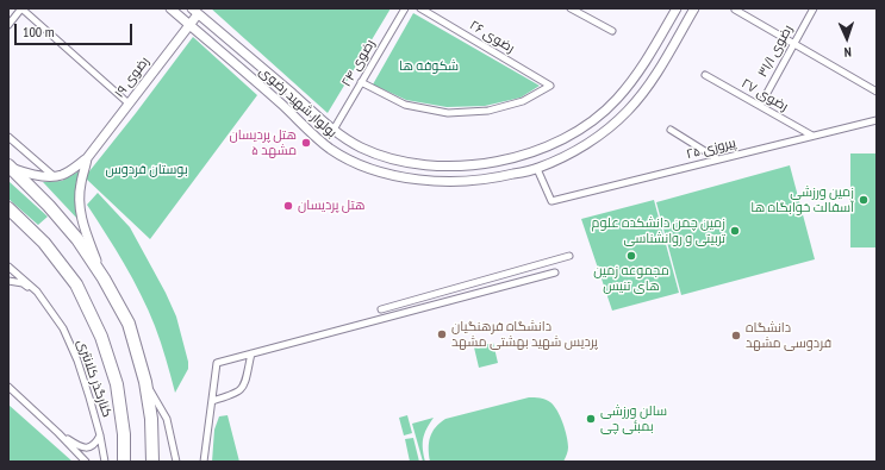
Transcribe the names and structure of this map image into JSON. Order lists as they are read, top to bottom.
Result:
{
  "streets": {
    "street": [
      "رضوی ۲۶",
      "رضوی ۳۱/۱",
      "رضوی ۲۴",
      "رضوی ۱۹",
      "رضوی ۲۷",
      "بولوار شهید رضوی",
      "پیروزی ۲۵",
      "کنارگذر کلانتری"
    ]
  },
  "crossings": [
    ["رضوی ۲۶", "رضوی ۲۴"],
    ["رضوی ۳۱/۱", "رضوی ۲۷"],
    ["رضوی ۲۴", "بولوار شهید رضوی"],
    ["رضوی ۱۹", "بولوار شهید رضوی"],
    ["رضوی ۲۷", "پیروزی ۲۵"],
    ["بولوار شهید رضوی", "پیروزی ۲۵"]
  ],
  "parks": ["شکوفه ها", "بوستان فردوس"],
  "places": [
    "هتل پردیسان ۵ مشهد",
    "زمین ورزشی آسفالت خوابگاه ها",
    "هتل پردیسان",
    "زمین چمن دانشکده علوم تربیتی و روانشناسی",
    "مجموعه زمین های تنیس",
    "دانشگاه فرهنگیان پردیس شهید بهشتی مشهد",
    "دانشگاه فردوسی مشهد",
    "سالن ورزشی بمبئی چی"
  ],
  "scale_bar": "100 m",
  "north": "bottom"
}
